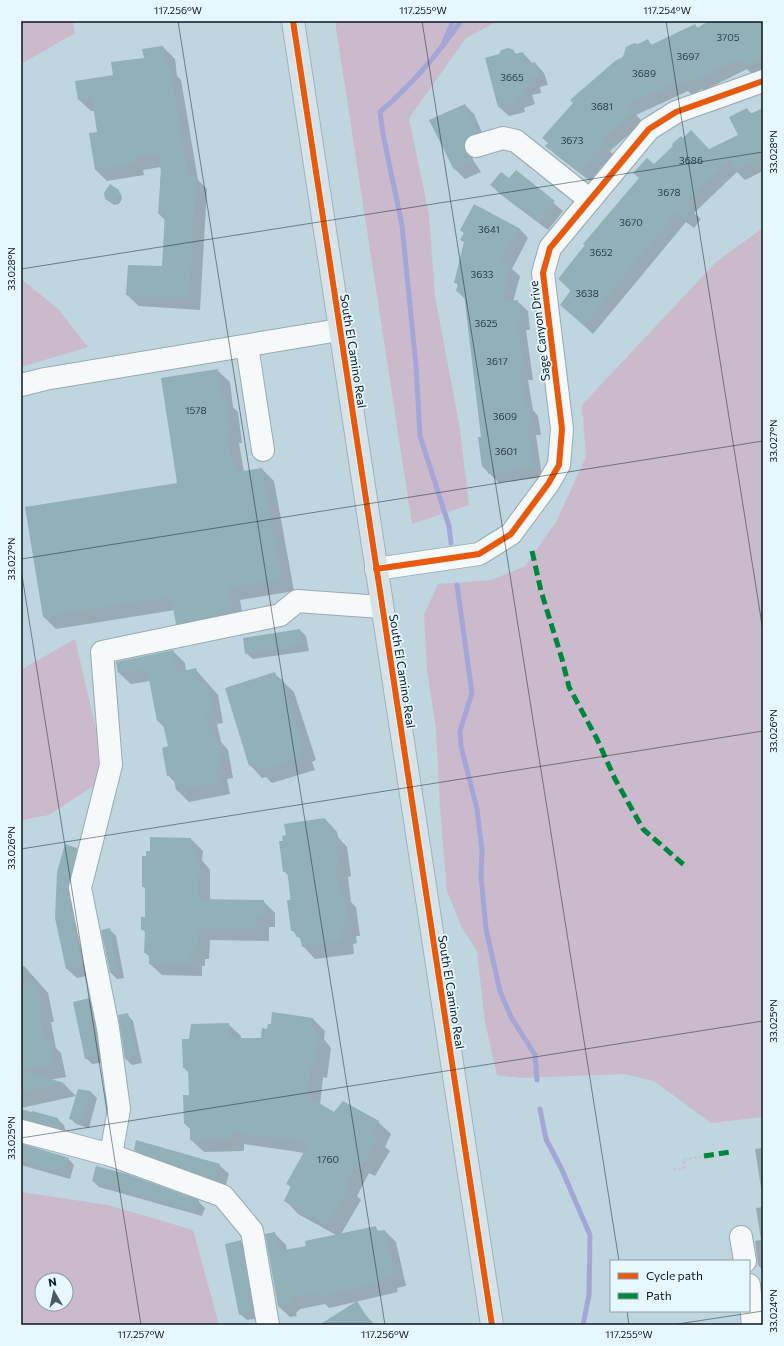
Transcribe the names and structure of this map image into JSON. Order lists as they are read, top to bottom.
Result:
{
  "streets": {
    "main road": ["South El Camino Real"],
    "street": ["Sage Canyon Drive"]
  },
  "crossings": [
    ["Sage Canyon Drive", "South El Camino Real"]
  ],
  "house_numbers": [
    "3705",
    "3697",
    "3689",
    "3665",
    "3681",
    "3673",
    "3686",
    "3678",
    "3670",
    "3641",
    "3652",
    "3633",
    "3638",
    "3625",
    "3617",
    "1578",
    "3609",
    "3601",
    "1760"
  ],
  "legend": ["Cycle path", "Path"],
  "north": "top",
  "coordinates": [
    "117.256°W",
    "117.255°W",
    "117.254°W",
    "33.028°N",
    "33.027°N",
    "33.026°N",
    "33.025°N",
    "33.024°N",
    "117.257°W"
  ]
}
